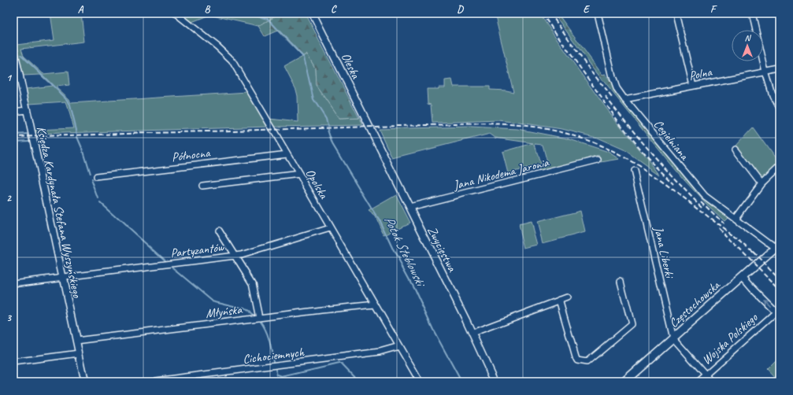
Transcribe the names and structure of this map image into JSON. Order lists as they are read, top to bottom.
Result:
{
  "streets": {
    "main road": ["Częstochowska"],
    "street": [
      "Oleska",
      "Polna",
      "Cegielniana",
      "Północna",
      "Jana Nikodema Jaronia",
      "Opolska",
      "Księdza Kardynała Stefana Wyszyńskiego",
      "Zwycięstwa",
      "Partyzantów",
      "Jana Liberki",
      "Młyńska",
      "Wojska Polskiego",
      "Cichociemnych"
    ]
  },
  "crossings": [
    ["Oleska", "Zwycięstwa"],
    ["Polna", "Cegielniana"],
    ["Cegielniana", "Częstochowska"],
    ["Północna", "Opolska"],
    ["Jana Nikodema Jaronia", "Zwycięstwa"],
    ["Opolska", "Partyzantów"],
    ["Opolska", "Młyńska"],
    ["Opolska", "Cichociemnych"],
    ["Księdza Kardynała Stefana Wyszyńskiego", "Partyzantów"],
    ["Księdza Kardynała Stefana Wyszyńskiego", "Młyńska"],
    ["Jana Liberki", "Częstochowska"]
  ],
  "water": ["Potok Steblowski"],
  "north": "top",
  "grid": {
    "columns": [
      "A",
      "B",
      "C",
      "D",
      "E",
      "F"
    ],
    "rows": ["1", "2", "3"]
  }
}
